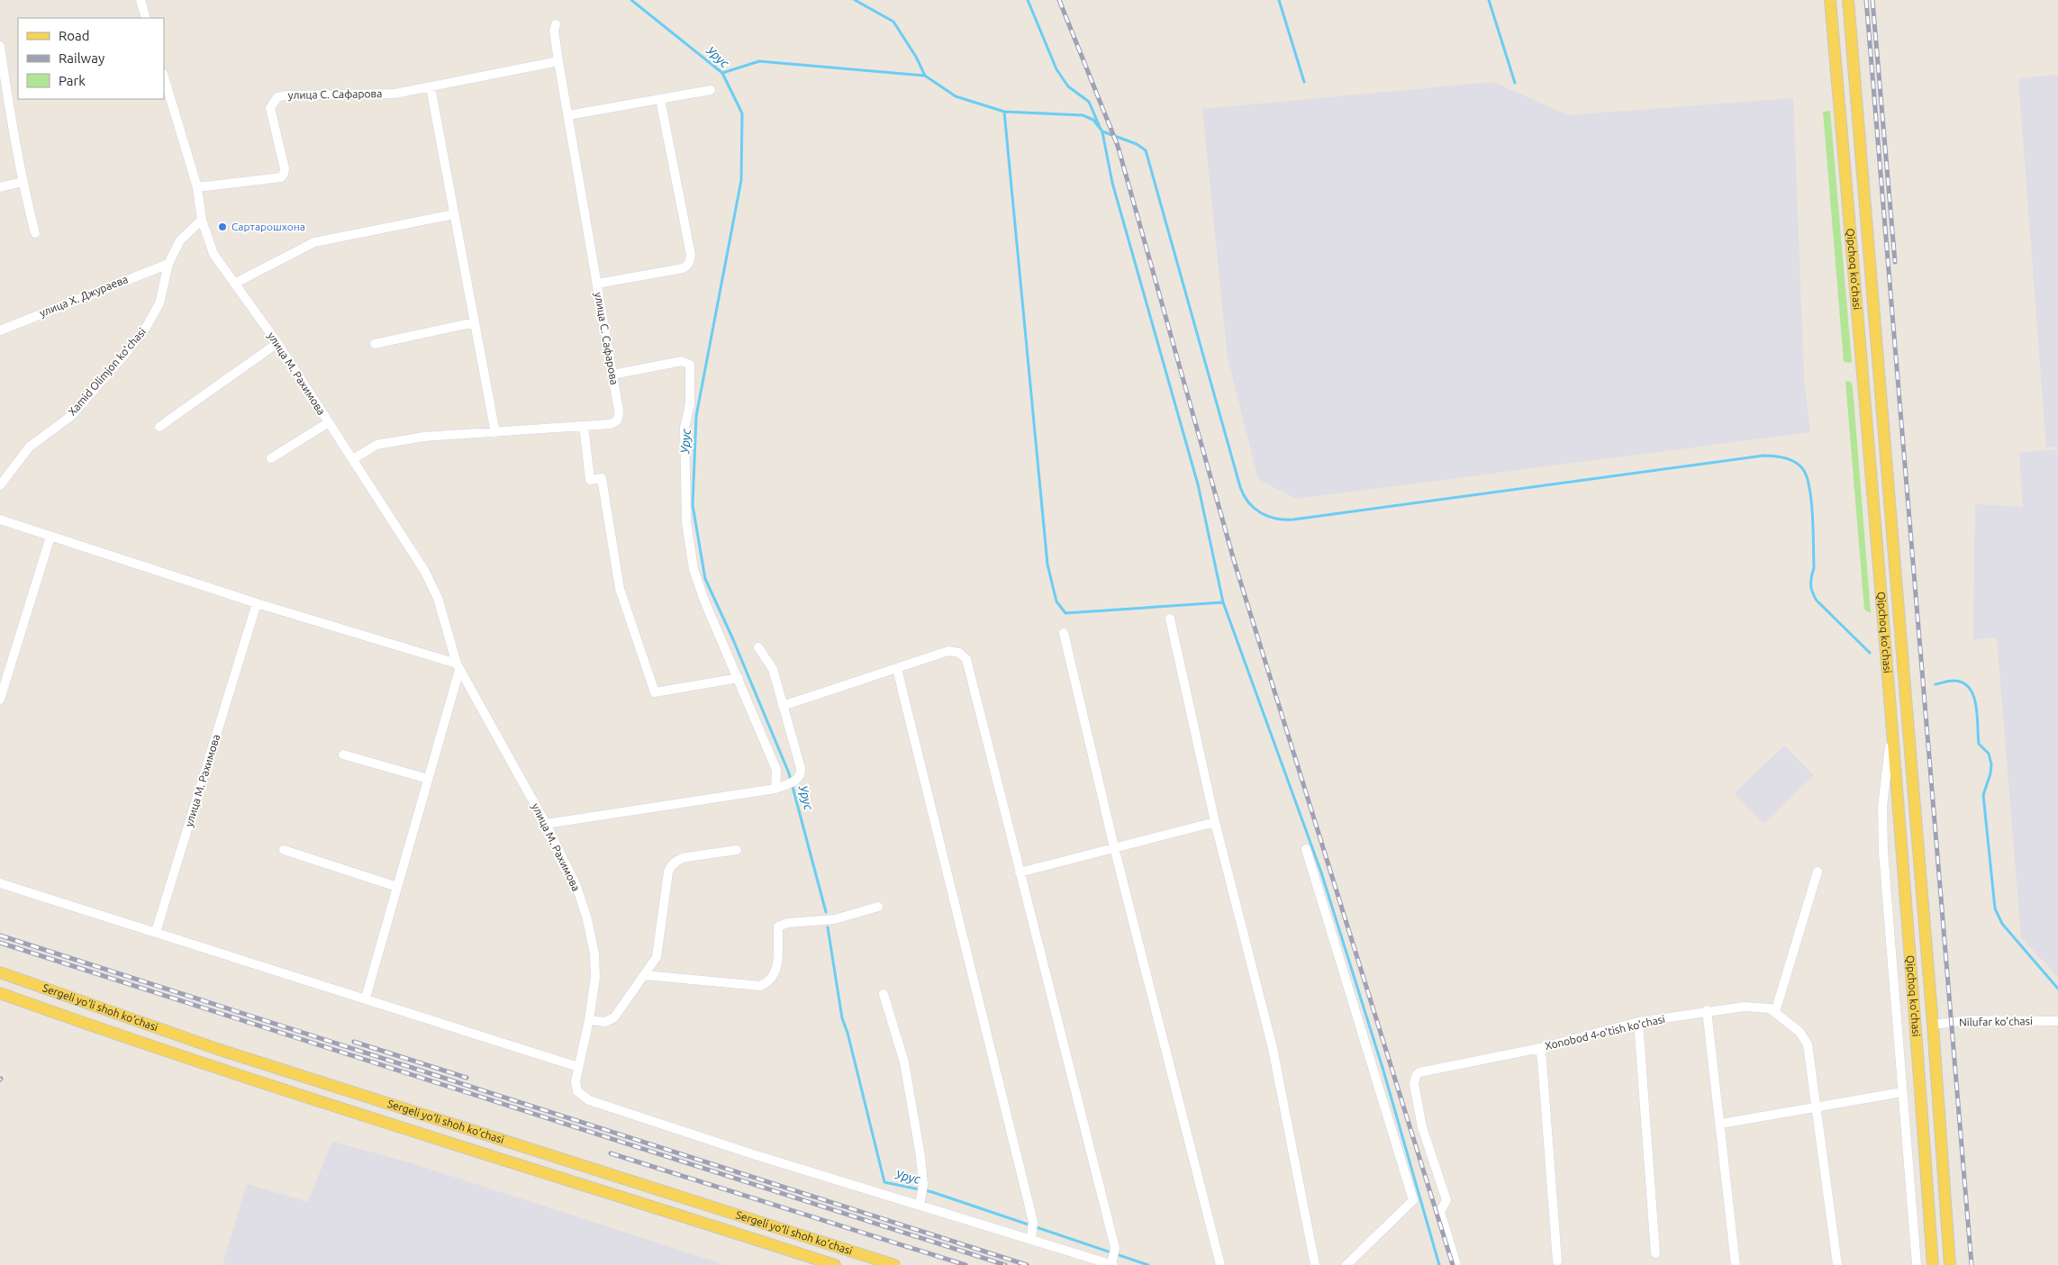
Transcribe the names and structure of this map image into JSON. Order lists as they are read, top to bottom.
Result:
{
  "streets": {
    "main road": ["Qipchoq ko'chasi", "Sergeli yo‘li shoh ko‘chasi"],
    "street": [
      "улица С. Сафарова",
      "улица Х. Джураева",
      "Xamid Olimjon ko'chasi",
      "улица М. Рахимова",
      "Nilufar ko'chasi",
      "Xonobod 4-o'tish ko'chasi"
    ]
  },
  "crossings": [
    ["улица С. Сафарова", "улица М. Рахимова"],
    ["Qipchoq ko'chasi", "Nilufar ko'chasi"],
    ["улица Х. Джураева", "Xamid Olimjon ko'chasi"],
    ["Xamid Olimjon ko'chasi", "улица М. Рахимова"]
  ],
  "water": ["Урус"],
  "places": ["Сартарошхона"],
  "legend": ["Road", "Railway", "Park"]
}
